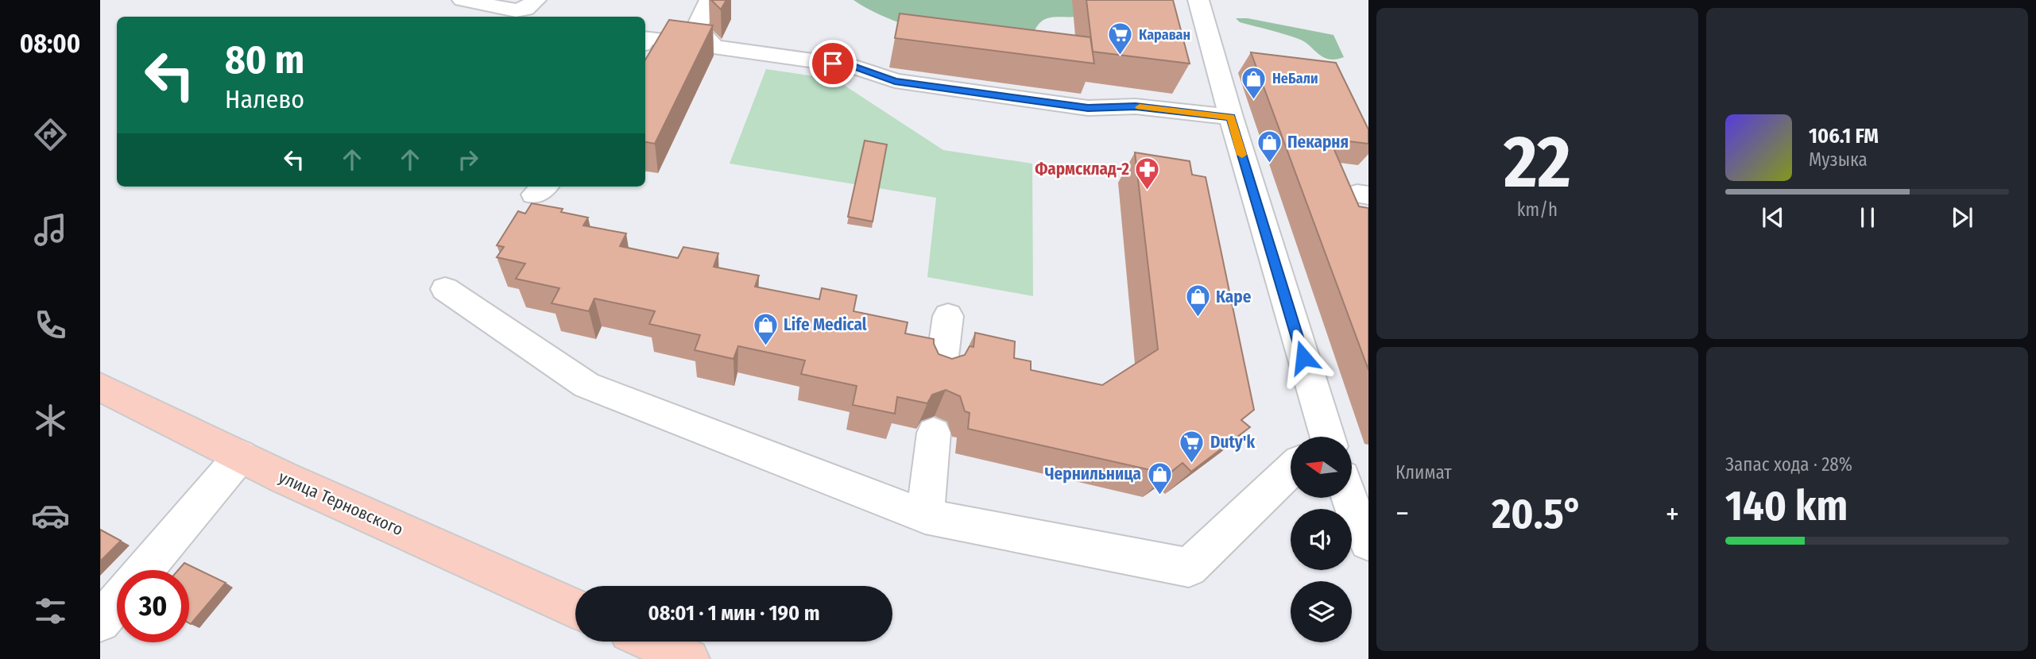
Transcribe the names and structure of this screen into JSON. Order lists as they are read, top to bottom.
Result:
{
  "streets": {
    "main road": ["улица Терновского"]
  },
  "places": {
    "supermarket": ["Караван", "Duty'k"],
    "shop": [
      "НеБали",
      "Пекарня",
      "Каре",
      "Life Medical",
      "Чернильница"
    ],
    "pharmacy": ["Фармсклад-2"]
  },
  "north": "left",
  "page": {
    "tabs": "08:00",
    "tile": [
      ["22", "km/h"],
      "Климат",
      ["Запас хода · 28%", "140 km"]
    ],
    "turn": ["80 m", "Налево"],
    "song": ["106.1 FM", "Музыка"],
    "heat": ["−", "20.5°", "+"],
    "limit": "30",
    "trip": "08:01 · 1 мин · 190 m"
  }
}
